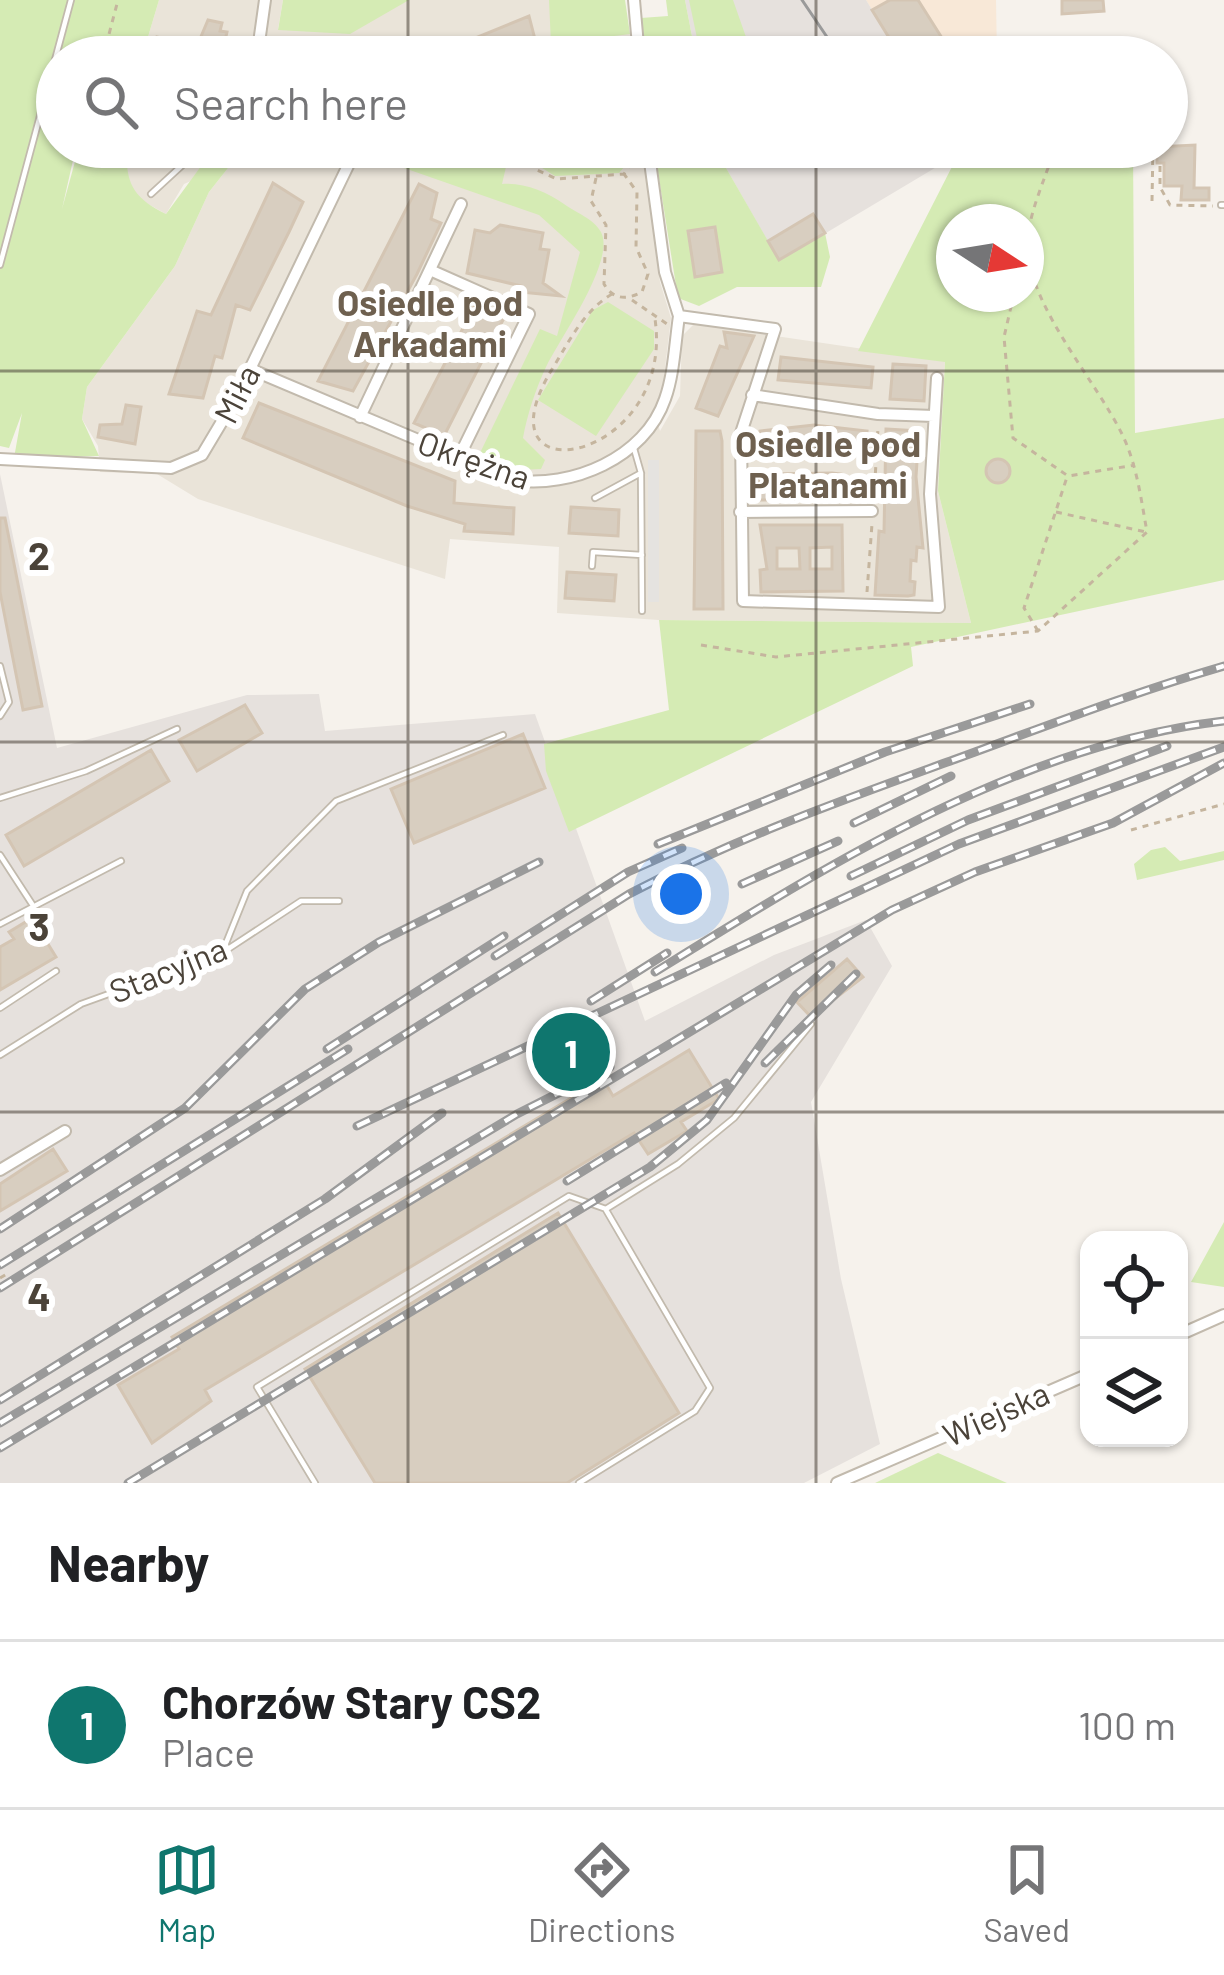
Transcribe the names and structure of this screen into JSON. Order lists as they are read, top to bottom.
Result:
{
  "streets": {
    "street": ["Miła", "Okrężna", "Wiejska"],
    "lane": ["Stacyjna"]
  },
  "crossings": [
    ["Miła", "Okrężna"]
  ],
  "districts": ["Osiedle pod Arkadami", "Osiedle pod Platanami"],
  "north": "right",
  "page": {
    "search": "Search here",
    "pins": "1",
    "heading": "Nearby",
    "list": [
      {
        "mark": "1",
        "name": "Chorzów Stary CS2",
        "note": "Place",
        "value": "100 m"
      }
    ],
    "nav": ["Map", "Directions", "Saved"]
  },
  "grid": {
    "rows": ["2", "3", "4"]
  }
}
